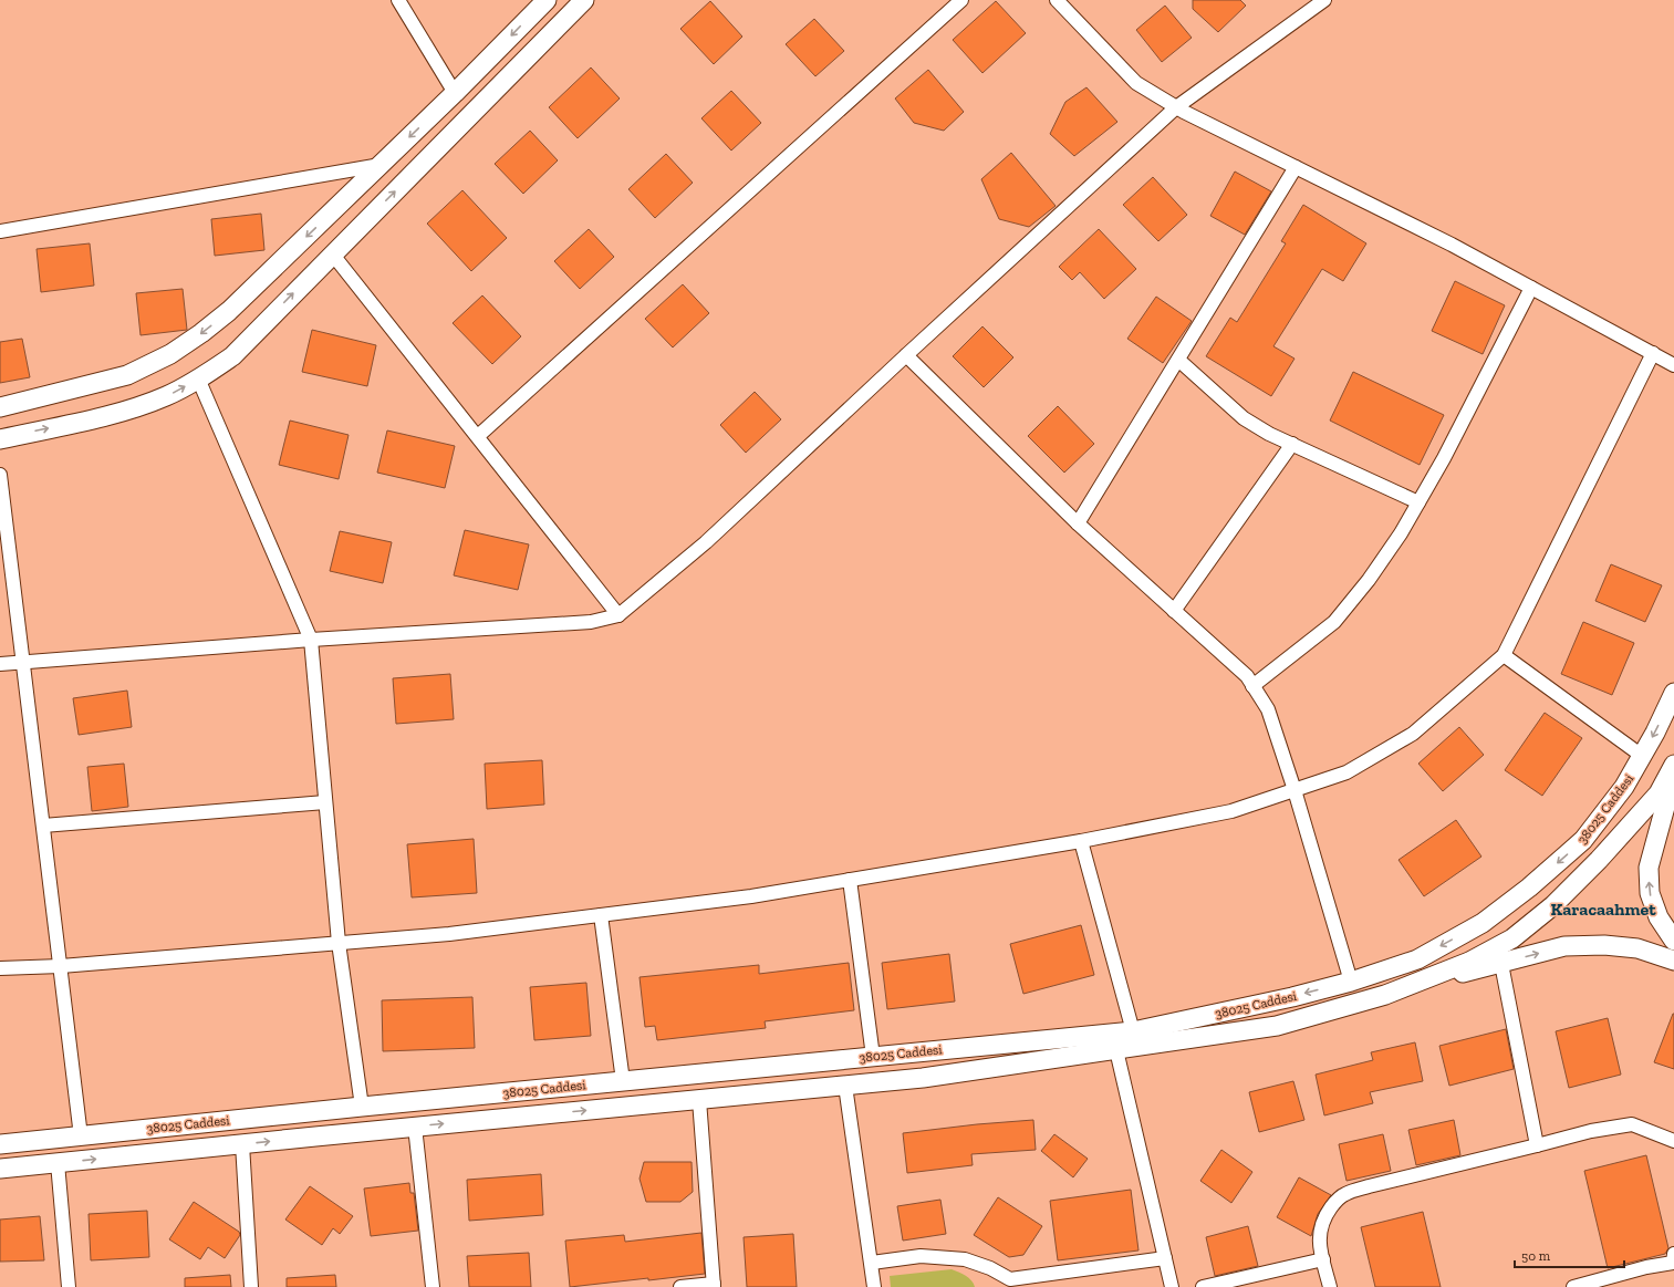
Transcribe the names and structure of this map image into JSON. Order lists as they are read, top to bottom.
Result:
{
  "streets": {
    "main road": ["38025 Caddesi"]
  },
  "districts": ["Karacaahmet"],
  "scale_bar": "50 m"
}
